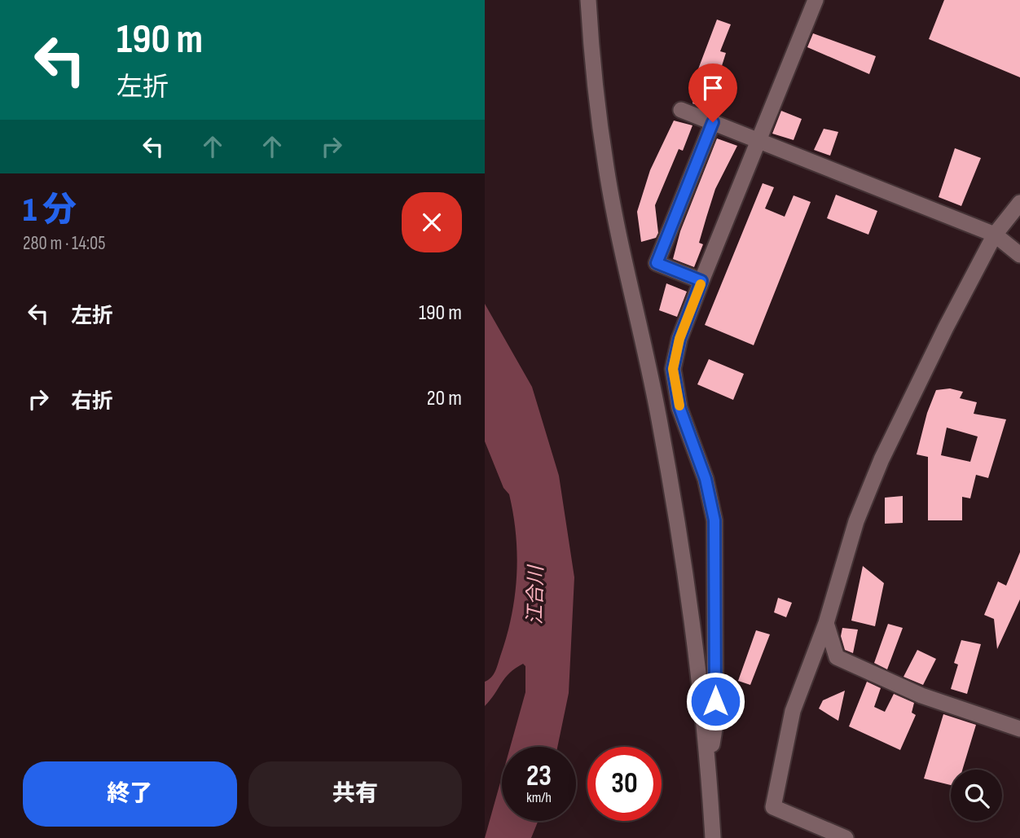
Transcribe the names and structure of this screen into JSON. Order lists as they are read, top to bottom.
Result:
{
  "water": ["江合川"],
  "page": {
    "turn": ["190 m", "左折"],
    "heading": ["1 分", "280 m · 14:05"],
    "list": [
      {
        "name": "左折",
        "value": "190 m"
      },
      {
        "name": "右折",
        "value": "20 m"
      }
    ],
    "speed": "23 km/h",
    "limit": "30",
    "buttons": ["終了", "共有"]
  }
}
